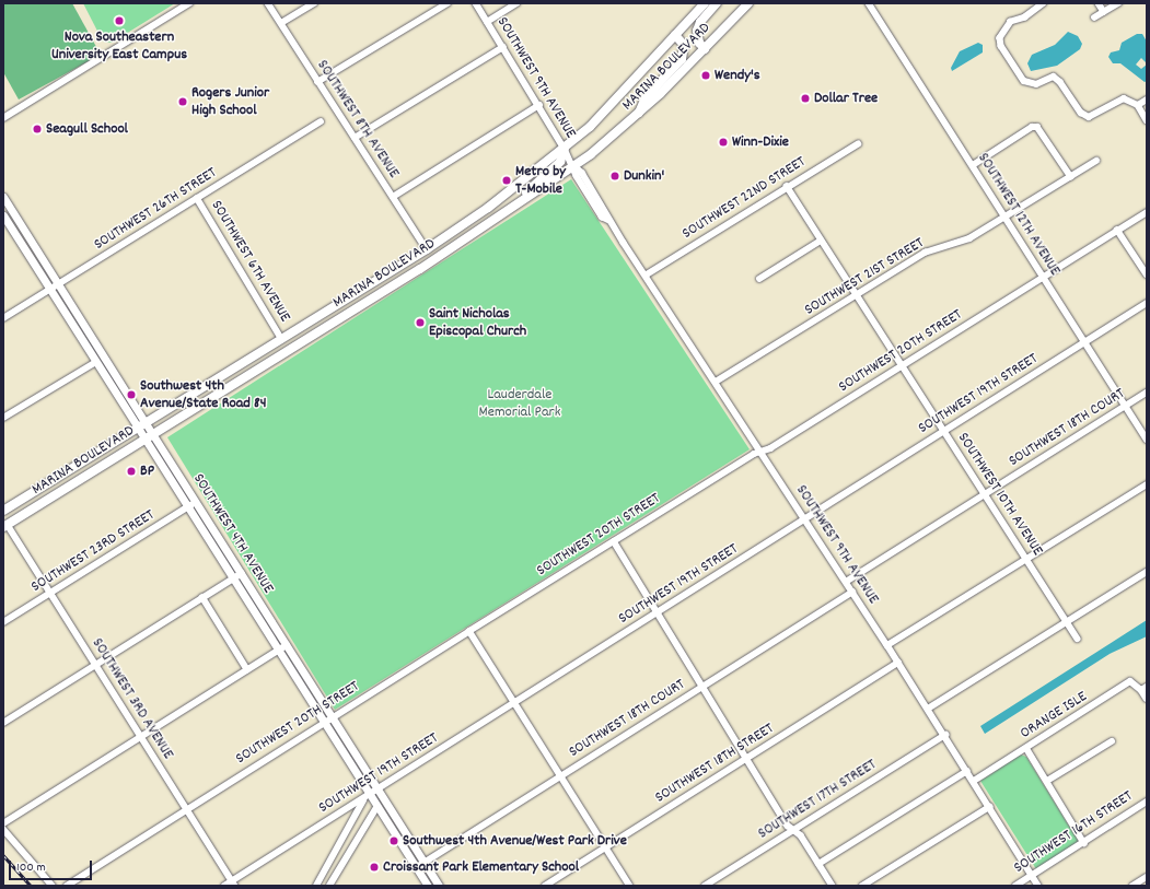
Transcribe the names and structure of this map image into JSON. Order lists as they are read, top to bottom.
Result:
{
  "streets": {
    "main road": ["MARINA BOULEVARD", "SOUTHWEST 4TH AVENUE"],
    "street": [
      "SOUTHWEST 9TH AVENUE",
      "SOUTHWEST 8TH AVENUE",
      "SOUTHWEST 22ND STREET",
      "SOUTHWEST 26TH STREET",
      "SOUTHWEST 12TH AVENUE",
      "SOUTHWEST 6TH AVENUE",
      "SOUTHWEST 21ST STREET",
      "SOUTHWEST 20TH STREET",
      "SOUTHWEST 19TH STREET",
      "SOUTHWEST 18TH COURT",
      "SOUTHWEST 10TH AVENUE",
      "SOUTHWEST 23RD STREET",
      "SOUTHWEST 3RD AVENUE",
      "ORANGE ISLE",
      "SOUTHWEST 18TH STREET",
      "SOUTHWEST 17TH STREET",
      "SOUTHWEST 16TH STREET"
    ]
  },
  "crossings": [
    ["MARINA BOULEVARD", "SOUTHWEST 9TH AVENUE"],
    ["MARINA BOULEVARD", "SOUTHWEST 8TH AVENUE"],
    ["MARINA BOULEVARD", "SOUTHWEST 6TH AVENUE"],
    ["MARINA BOULEVARD", "SOUTHWEST 4TH AVENUE"],
    ["MARINA BOULEVARD", "SOUTHWEST 3RD AVENUE"],
    ["SOUTHWEST 9TH AVENUE", "SOUTHWEST 22ND STREET"],
    ["SOUTHWEST 9TH AVENUE", "SOUTHWEST 21ST STREET"],
    ["SOUTHWEST 9TH AVENUE", "SOUTHWEST 20TH STREET"],
    ["SOUTHWEST 9TH AVENUE", "SOUTHWEST 19TH STREET"],
    ["SOUTHWEST 9TH AVENUE", "SOUTHWEST 18TH COURT"],
    ["SOUTHWEST 9TH AVENUE", "ORANGE ISLE"],
    ["SOUTHWEST 9TH AVENUE", "SOUTHWEST 18TH STREET"],
    ["SOUTHWEST 9TH AVENUE", "SOUTHWEST 17TH STREET"],
    ["SOUTHWEST 9TH AVENUE", "SOUTHWEST 16TH STREET"],
    ["SOUTHWEST 22ND STREET", "SOUTHWEST 10TH AVENUE"],
    ["SOUTHWEST 26TH STREET", "SOUTHWEST 6TH AVENUE"],
    ["SOUTHWEST 26TH STREET", "SOUTHWEST 4TH AVENUE"],
    ["SOUTHWEST 12TH AVENUE", "SOUTHWEST 21ST STREET"],
    ["SOUTHWEST 12TH AVENUE", "SOUTHWEST 20TH STREET"],
    ["SOUTHWEST 12TH AVENUE", "SOUTHWEST 19TH STREET"],
    ["SOUTHWEST 12TH AVENUE", "SOUTHWEST 18TH COURT"],
    ["SOUTHWEST 21ST STREET", "SOUTHWEST 10TH AVENUE"],
    ["SOUTHWEST 20TH STREET", "SOUTHWEST 10TH AVENUE"],
    ["SOUTHWEST 20TH STREET", "SOUTHWEST 4TH AVENUE"],
    ["SOUTHWEST 20TH STREET", "SOUTHWEST 3RD AVENUE"],
    ["SOUTHWEST 19TH STREET", "SOUTHWEST 10TH AVENUE"],
    ["SOUTHWEST 19TH STREET", "SOUTHWEST 4TH AVENUE"],
    ["SOUTHWEST 19TH STREET", "SOUTHWEST 3RD AVENUE"],
    ["SOUTHWEST 18TH COURT", "SOUTHWEST 10TH AVENUE"],
    ["SOUTHWEST 18TH COURT", "SOUTHWEST 4TH AVENUE"],
    ["SOUTHWEST 4TH AVENUE", "SOUTHWEST 23RD STREET"],
    ["SOUTHWEST 23RD STREET", "SOUTHWEST 3RD AVENUE"]
  ],
  "parks": ["Lauderdale Memorial Park"],
  "places": [
    "Nova Southeastern University East Campus",
    "Wendy's",
    "Dollar Tree",
    "Rogers Junior High School",
    "Seagull School",
    "Winn-Dixie",
    "Dunkin'",
    "Metro by T-Mobile",
    "Saint Nicholas Episcopal Church",
    "Southwest 4th Avenue/State Road 84",
    "BP",
    "Southwest 4th Avenue/West Park Drive",
    "Croissant Park Elementary School"
  ],
  "scale_bar": "100 m"
}
